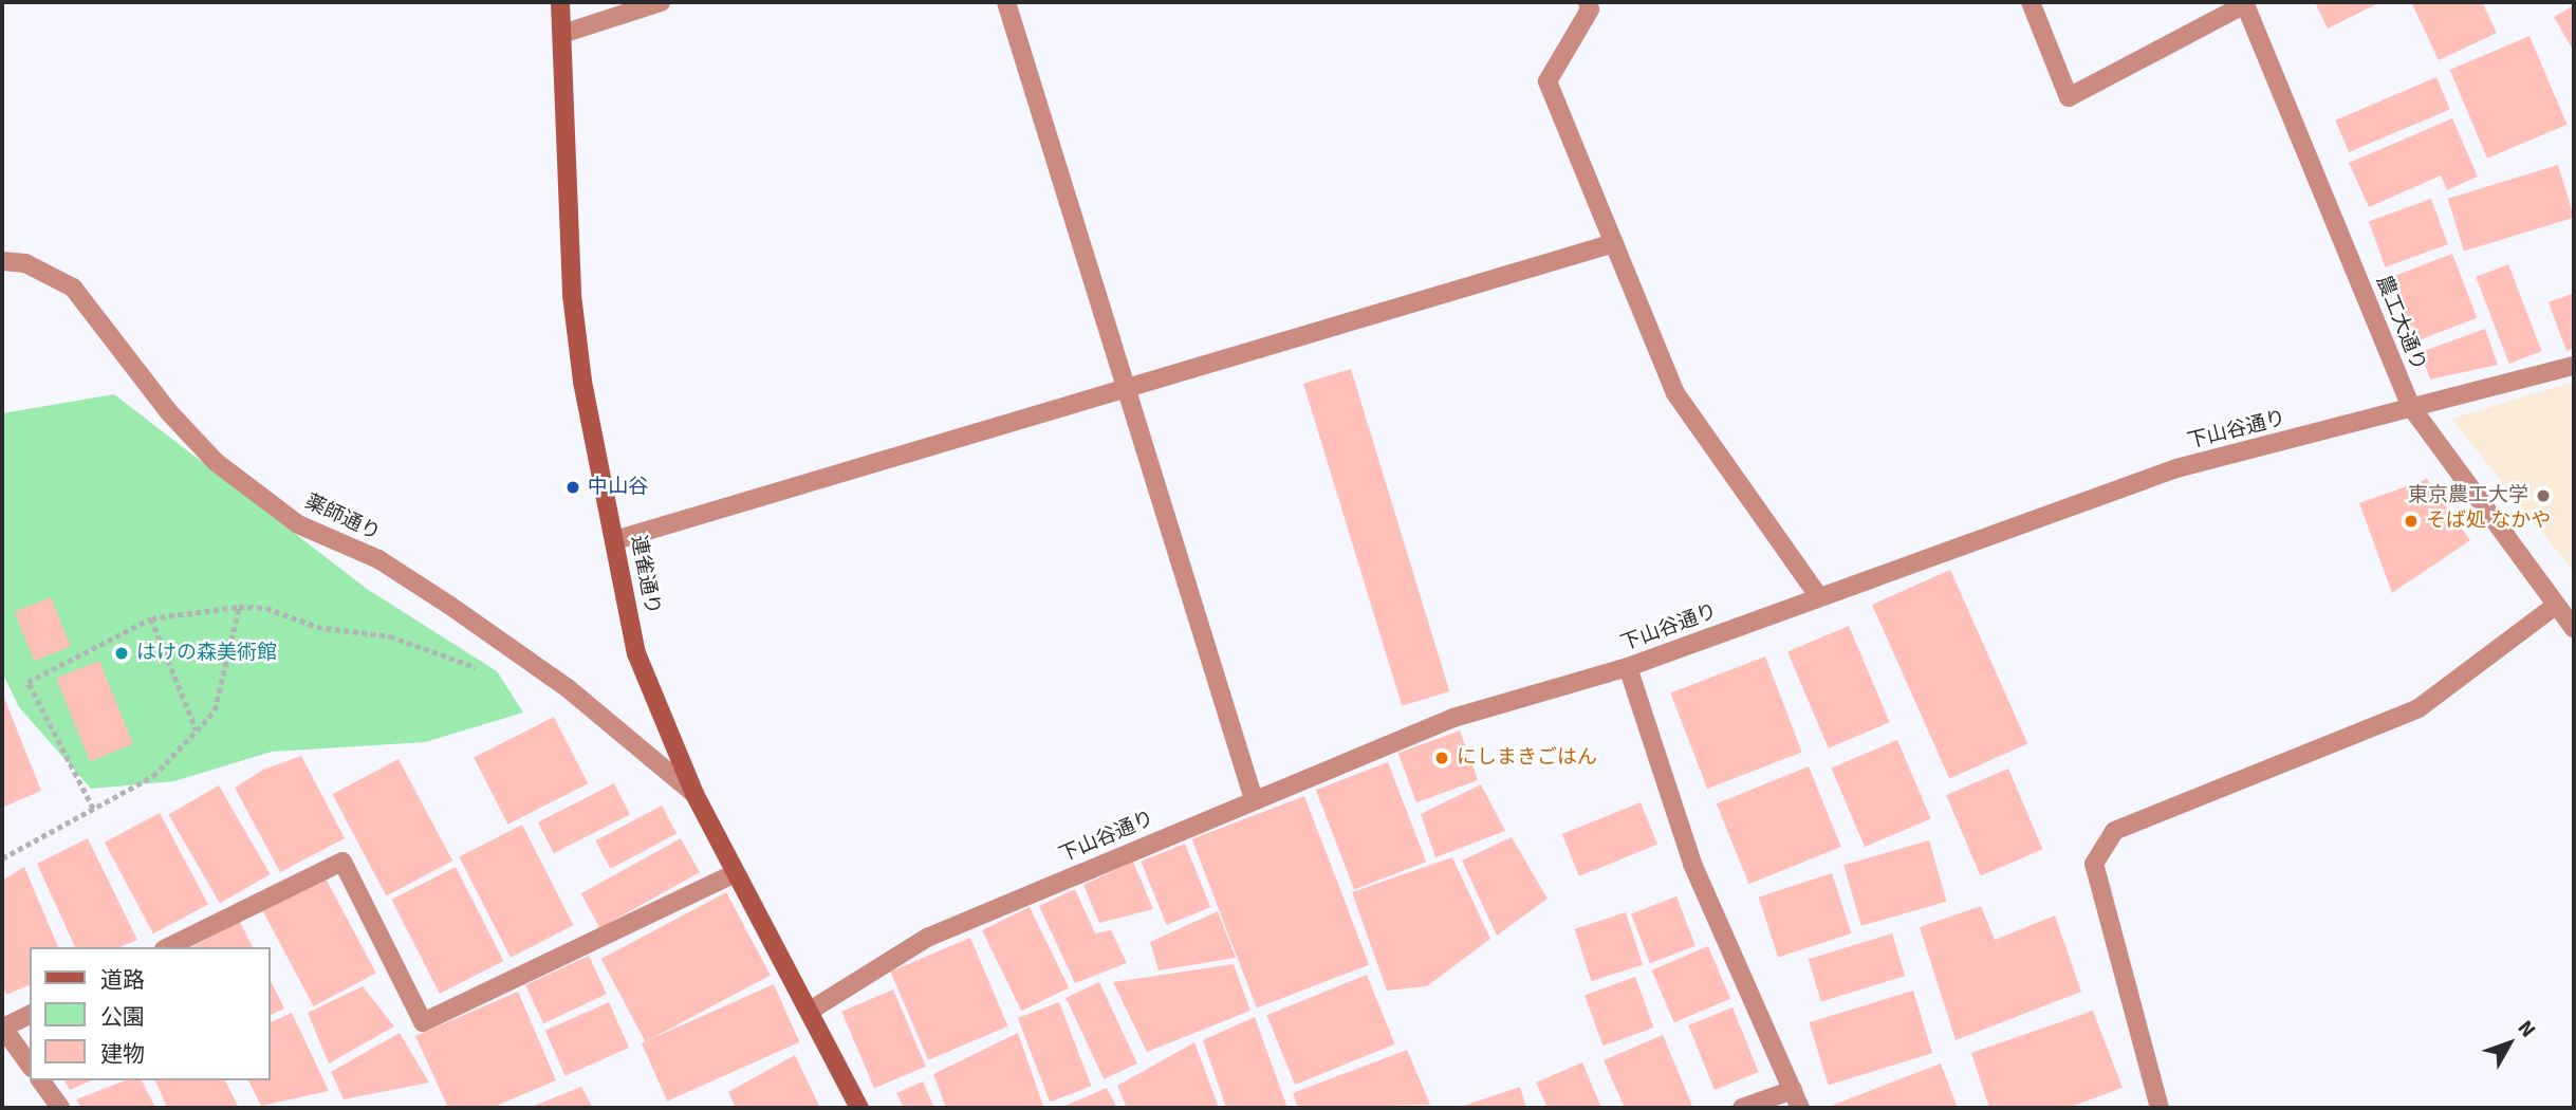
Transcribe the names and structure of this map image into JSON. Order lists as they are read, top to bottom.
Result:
{
  "streets": {
    "main road": ["連雀通り"],
    "street": ["農工大通り", "下山谷通り", "薬師通り"]
  },
  "crossings": [
    ["農工大通り", "下山谷通り"],
    ["下山谷通り", "連雀通り"],
    ["薬師通り", "連雀通り"]
  ],
  "places": [
    "中山谷",
    "東京農工大学",
    "そば処 なかや",
    "はけの森美術館",
    "にしまきごはん"
  ],
  "legend": ["道路", "公園", "建物"],
  "north": "top right"
}
